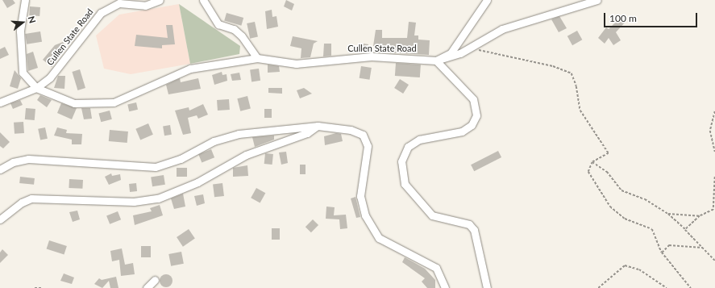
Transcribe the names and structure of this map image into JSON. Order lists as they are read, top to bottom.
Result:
{
  "streets": {
    "street": ["Cullen State Road"]
  },
  "scale_bar": "100 m",
  "north": "right"
}
